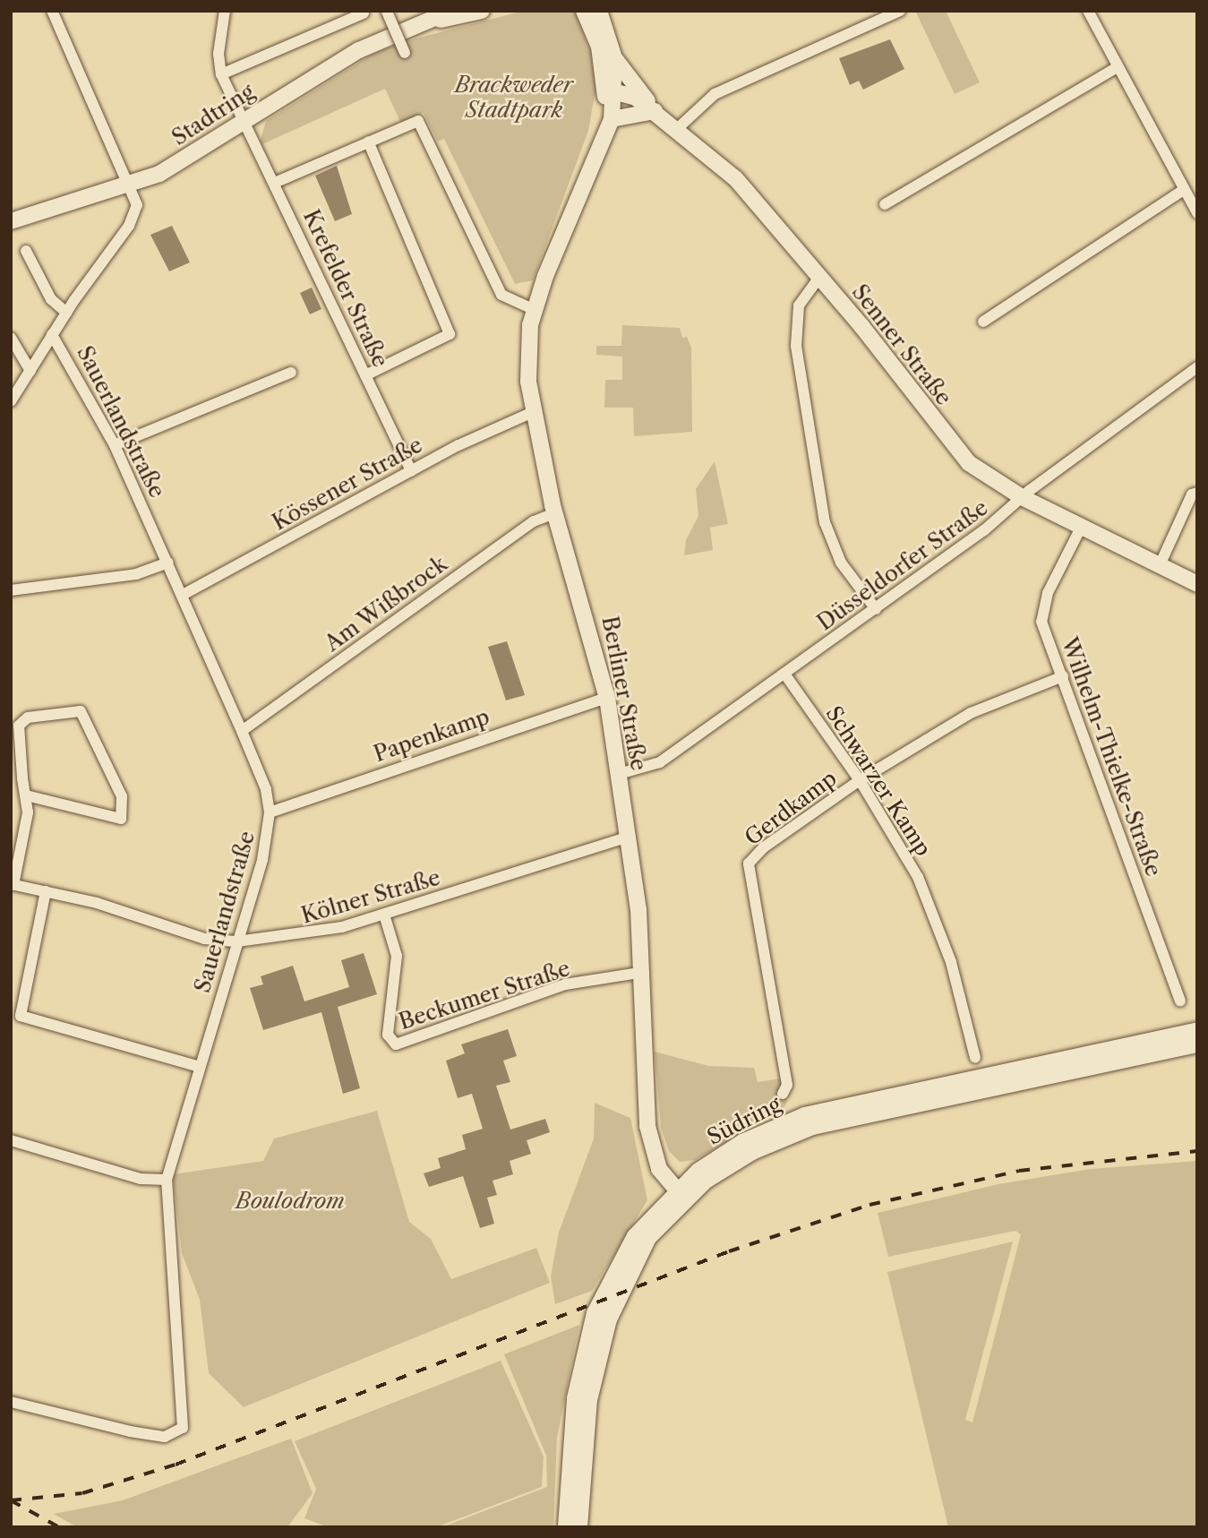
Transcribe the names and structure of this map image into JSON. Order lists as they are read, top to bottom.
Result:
{
  "streets": {
    "street": [
      "Stadtring",
      "Krefelder Straße",
      "Senner Straße",
      "Sauerlandstraße",
      "Kössener Straße",
      "Düsseldorfer Straße",
      "Am Wißbrock",
      "Berliner Straße",
      "Papenkamp",
      "Wilhelm-Thielke-Straße",
      "Schwarzer Kamp",
      "Gerdkamp",
      "Kölner Straße",
      "Beckumer Straße",
      "Südring"
    ]
  },
  "crossings": [
    ["Stadtring", "Krefelder Straße"],
    ["Krefelder Straße", "Kössener Straße"],
    ["Senner Straße", "Düsseldorfer Straße"],
    ["Senner Straße", "Berliner Straße"],
    ["Senner Straße", "Wilhelm-Thielke-Straße"],
    ["Sauerlandstraße", "Kössener Straße"],
    ["Sauerlandstraße", "Am Wißbrock"],
    ["Sauerlandstraße", "Papenkamp"],
    ["Sauerlandstraße", "Kölner Straße"],
    ["Kössener Straße", "Berliner Straße"],
    ["Düsseldorfer Straße", "Berliner Straße"],
    ["Düsseldorfer Straße", "Schwarzer Kamp"],
    ["Am Wißbrock", "Berliner Straße"],
    ["Berliner Straße", "Papenkamp"],
    ["Berliner Straße", "Kölner Straße"],
    ["Berliner Straße", "Beckumer Straße"],
    ["Berliner Straße", "Südring"],
    ["Wilhelm-Thielke-Straße", "Gerdkamp"],
    ["Schwarzer Kamp", "Gerdkamp"],
    ["Kölner Straße", "Beckumer Straße"]
  ],
  "parks": ["Brackweder Stadtpark", "Boulodrom"]
}
